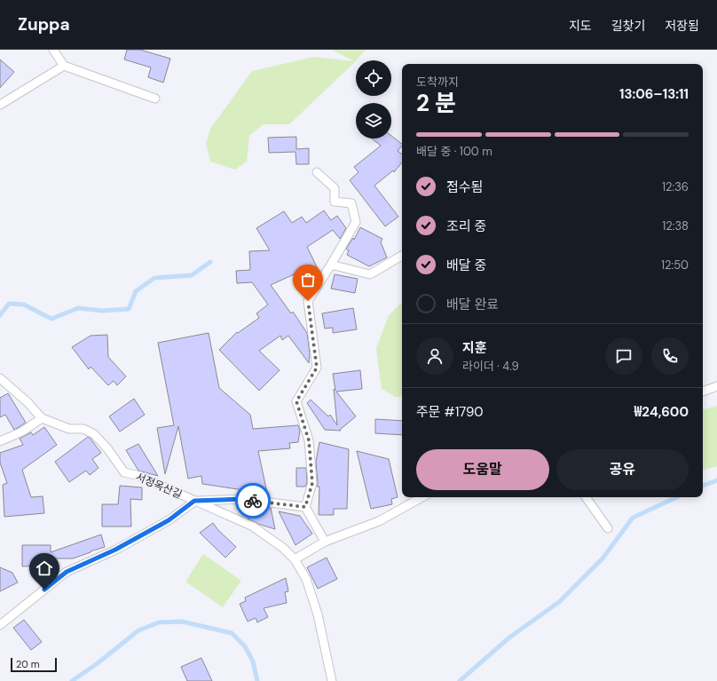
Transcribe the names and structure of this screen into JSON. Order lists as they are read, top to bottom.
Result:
{
  "streets": {
    "lane": ["서정옥산길"]
  },
  "scale_bar": "20 m",
  "page": {
    "header": "Zuppa",
    "nav": ["지도", "길찾기", "저장됨"],
    "heading": ["2 분", "도착까지", "13:06–13:11"],
    "panel": [
      "지훈",
      "라이더 · 4.9",
      "주문 #1790",
      "₩24,600"
    ],
    "bar": "배달 중 · 100 m",
    "list": [
      ["접수됨", "12:36"],
      ["조리 중", "12:38"],
      ["배달 중", "12:50"],
      "배달 완료"
    ],
    "buttons": ["도움말", "공유"],
    "scale": "20 m"
  }
}
